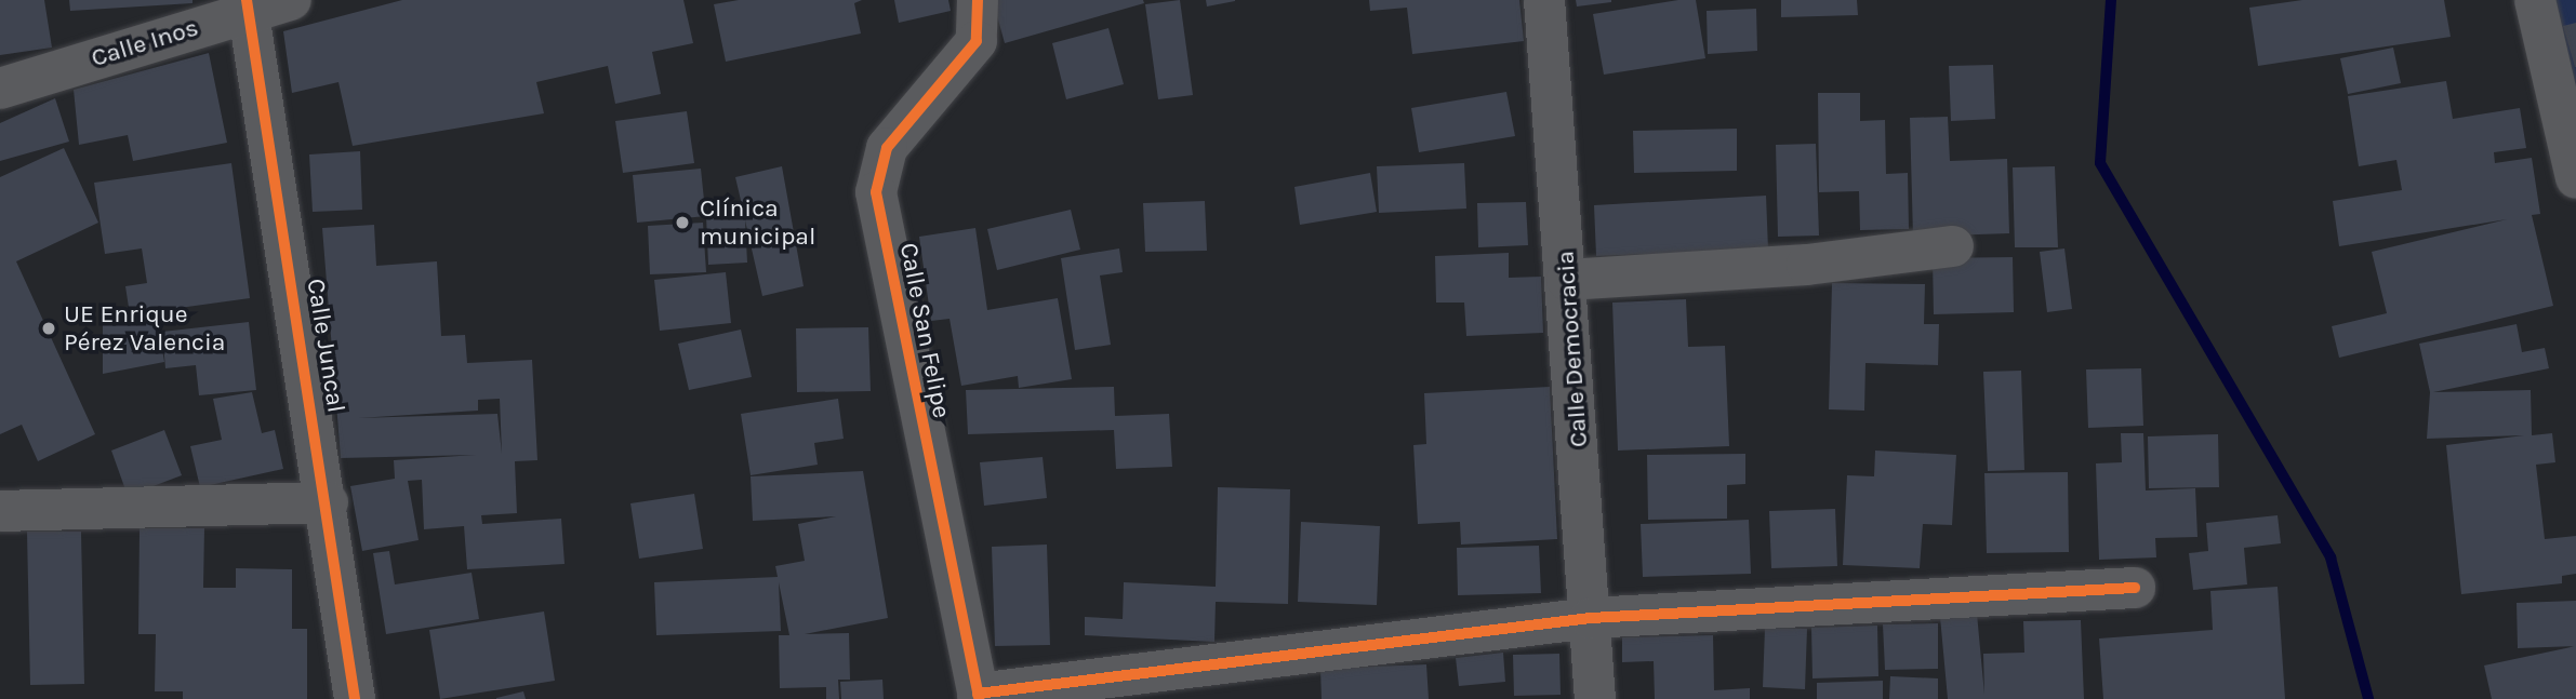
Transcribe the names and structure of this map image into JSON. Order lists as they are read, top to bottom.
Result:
{
  "streets": {
    "street": [
      "Calle Inos",
      "Calle San Felipe",
      "Calle Juncal",
      "Calle Democracia"
    ]
  },
  "crossings": [
    ["Calle Inos", "Calle Juncal"]
  ],
  "places": ["Clínica municipal", "UE Enrique Pérez Valencia"]
}
